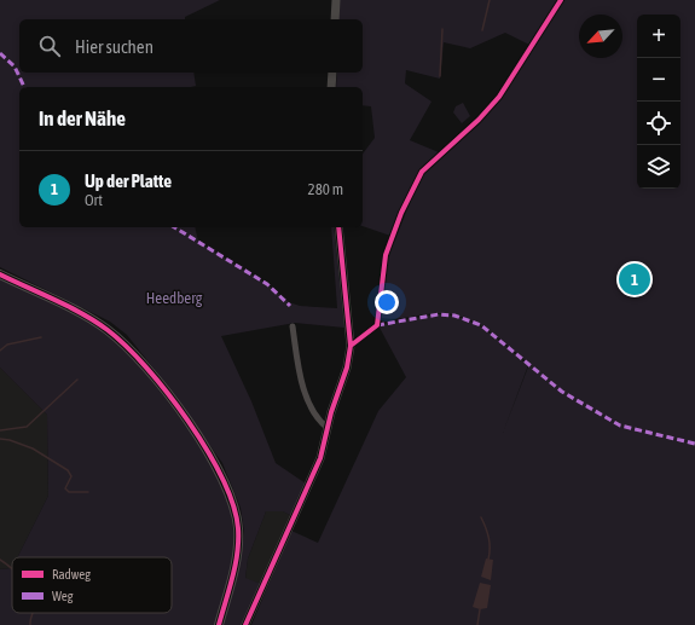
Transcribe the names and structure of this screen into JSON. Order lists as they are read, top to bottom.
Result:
{
  "parks": ["Heedberg"],
  "legend": ["Radweg", "Weg"],
  "north": "bottom left",
  "page": {
    "map_buttons": ["+", "−"],
    "search": "Hier suchen",
    "heading": "In der Nähe",
    "list": [
      {
        "mark": "1",
        "name": "Up der Platte",
        "note": "Ort",
        "value": "280 m"
      }
    ],
    "pins": "1"
  }
}
